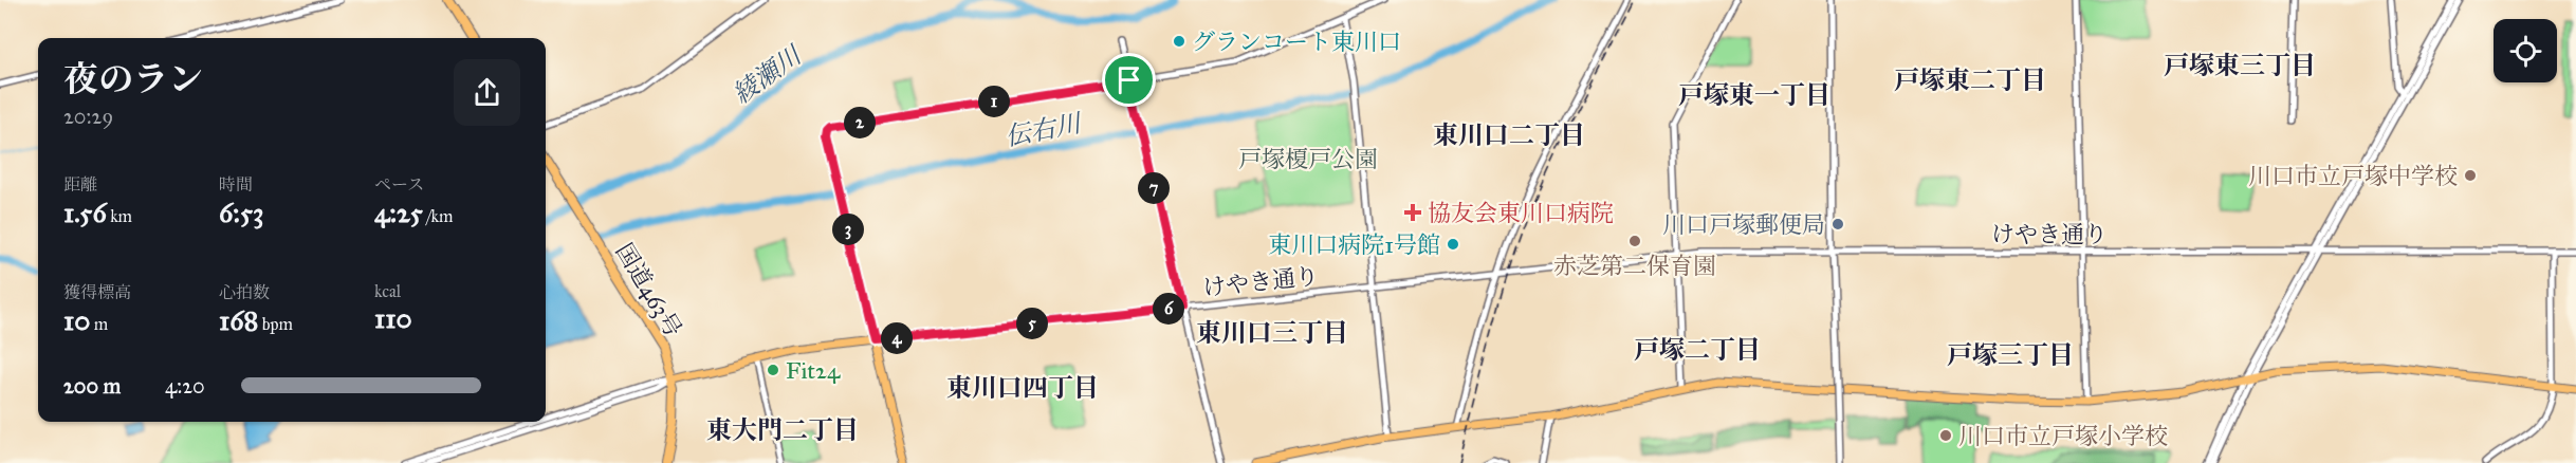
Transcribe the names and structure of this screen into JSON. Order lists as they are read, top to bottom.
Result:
{
  "streets": {
    "highway": ["国道463号"],
    "street": ["けやき通り"]
  },
  "districts": [
    "戸塚東三丁目",
    "戸塚東二丁目",
    "戸塚東一丁目",
    "東川口二丁目",
    "東川口三丁目",
    "戸塚二丁目",
    "戸塚三丁目",
    "東川口四丁目",
    "東大門二丁目"
  ],
  "water": ["綾瀬川", "伝右川"],
  "parks": ["戸塚榎戸公園"],
  "places": {
    "other": [
      "グランコート東川口",
      "川口市立戸塚中学校",
      "川口戸塚郵便局",
      "赤芝第二保育園",
      "東川口病院1号館",
      "Fit24",
      "川口市立戸塚小学校"
    ],
    "health": ["協友会東川口病院"]
  },
  "page": {
    "heading": ["夜のラン", "20:29"],
    "pins": [
      "1",
      "2",
      "7",
      "3",
      "6",
      "5",
      "4"
    ],
    "stats": [
      ["距離", "1.56 km"],
      ["時間", "6:53"],
      ["ペース", "4:25 /km"],
      ["獲得標高", "10 m"],
      ["心拍数", "168 bpm"],
      ["kcal", "110"]
    ],
    "list": [
      {
        "name": "200 m",
        "note": "4:20"
      }
    ]
  }
}
